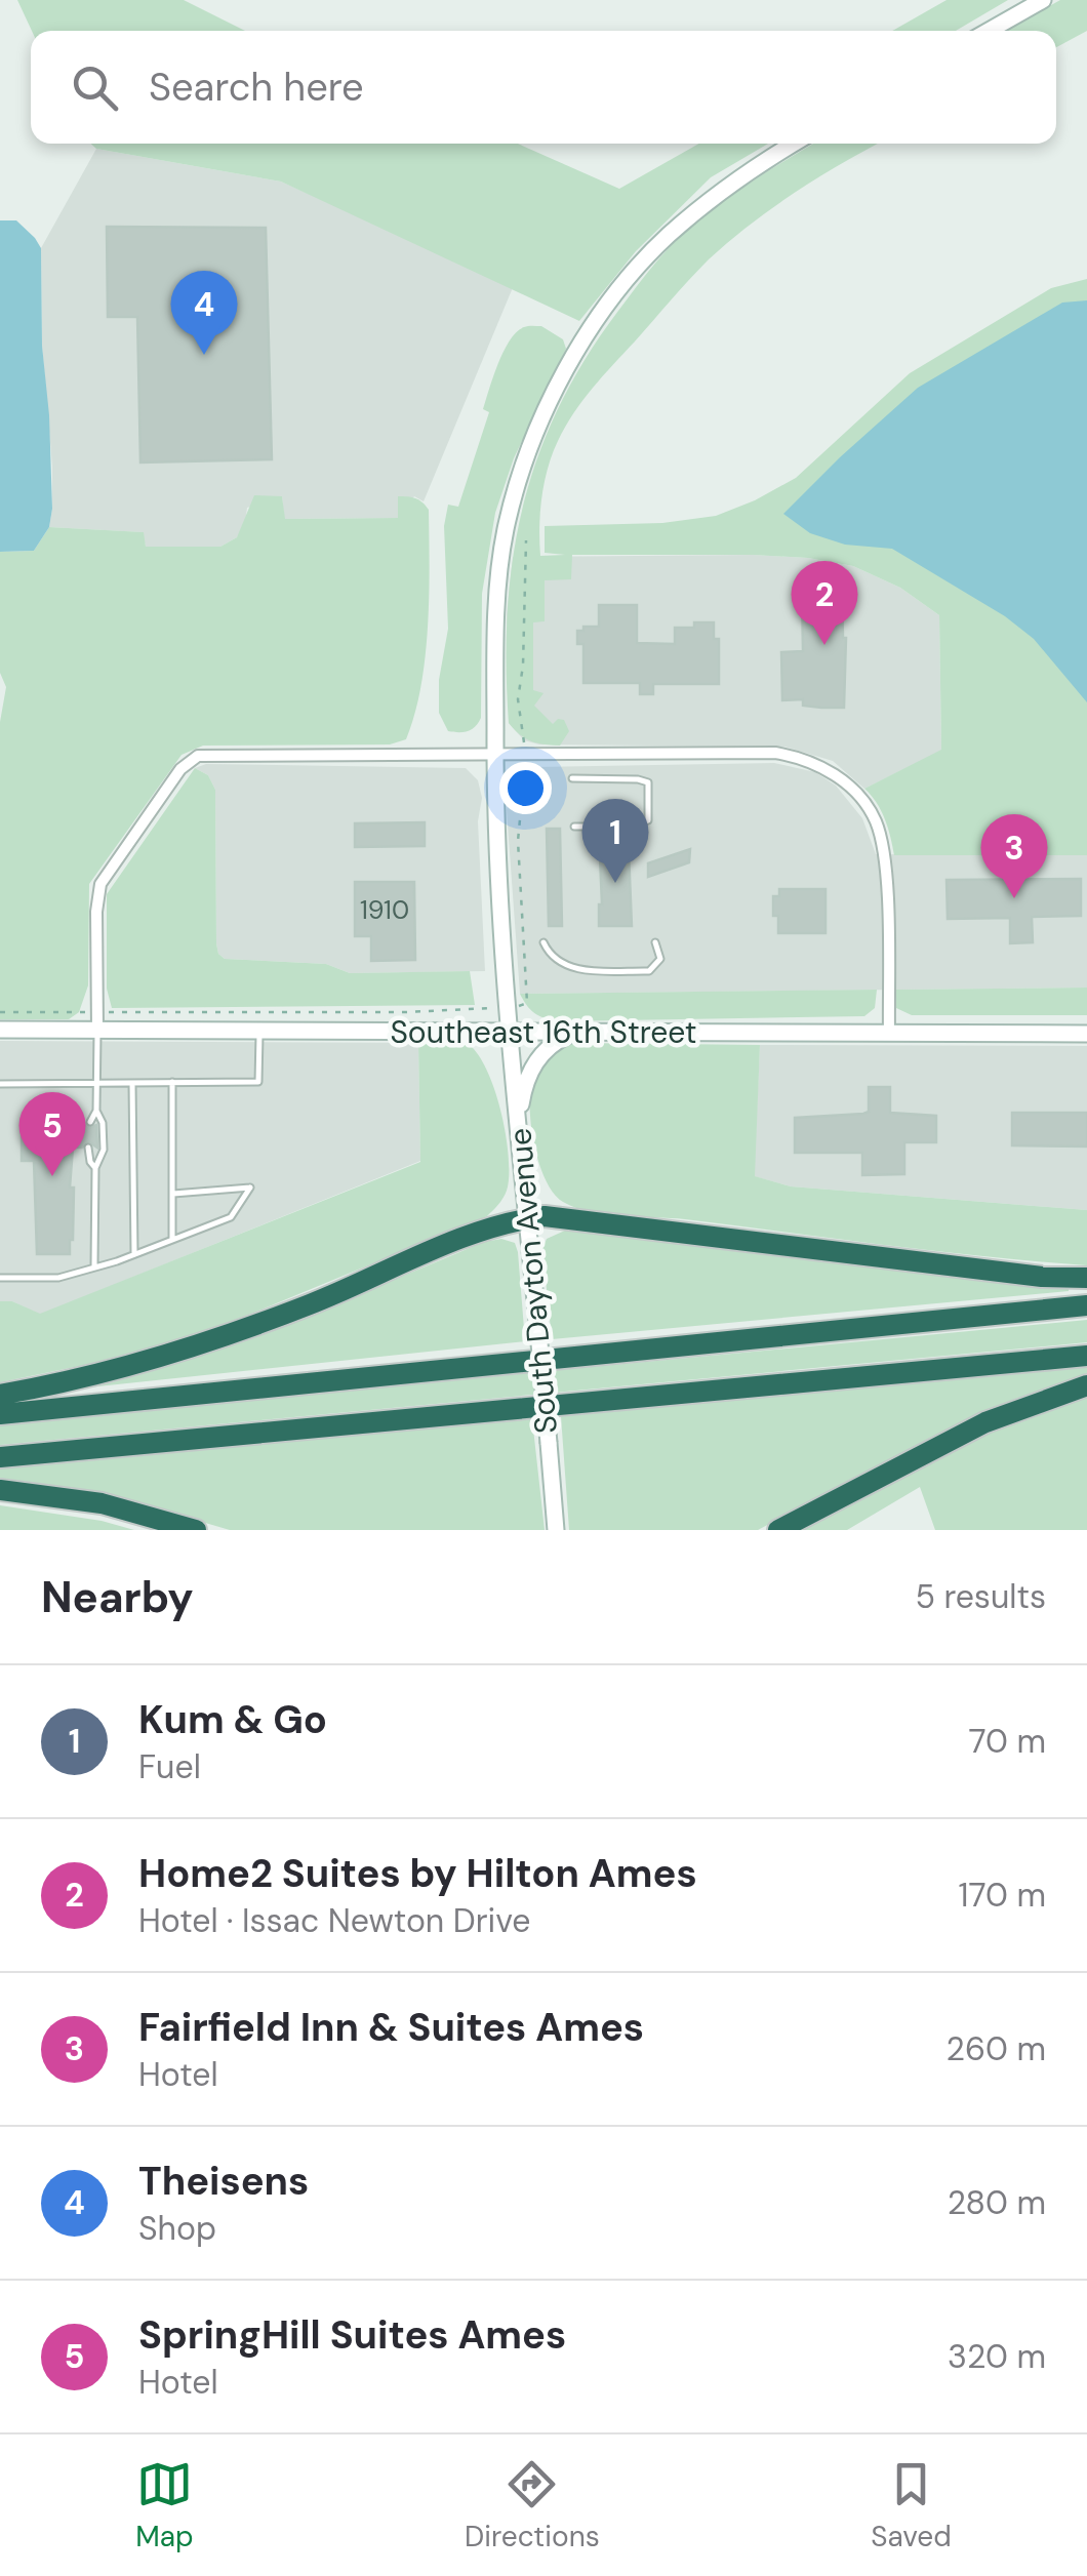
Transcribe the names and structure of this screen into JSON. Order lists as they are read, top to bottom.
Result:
{
  "streets": {
    "main road": ["Southeast 16th Street", "South Dayton Avenue"]
  },
  "crossings": [
    ["Southeast 16th Street", "South Dayton Avenue"]
  ],
  "house_numbers": ["1910"],
  "page": {
    "search": "Search here",
    "pins": [
      "4",
      "2",
      "1",
      "3",
      "5"
    ],
    "heading": ["Nearby", "5 results"],
    "list": [
      {
        "mark": "1",
        "name": "Kum & Go",
        "note": "Fuel",
        "value": "70 m"
      },
      {
        "mark": "2",
        "name": "Home2 Suites by Hilton Ames",
        "note": "Hotel · Issac Newton Drive",
        "value": "170 m"
      },
      {
        "mark": "3",
        "name": "Fairfield Inn & Suites Ames",
        "note": "Hotel",
        "value": "260 m"
      },
      {
        "mark": "4",
        "name": "Theisens",
        "note": "Shop",
        "value": "280 m"
      },
      {
        "mark": "5",
        "name": "SpringHill Suites Ames",
        "note": "Hotel",
        "value": "320 m"
      }
    ],
    "nav": ["Map", "Directions", "Saved"]
  }
}
